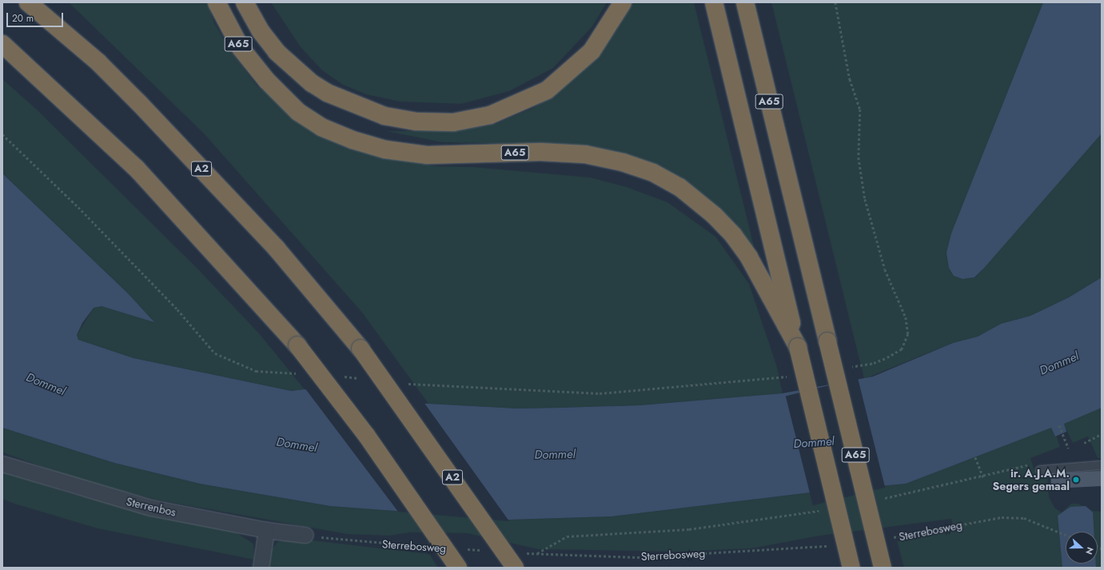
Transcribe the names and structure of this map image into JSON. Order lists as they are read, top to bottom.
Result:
{
  "streets": {
    "highway": ["A65", "A2"],
    "street": ["Sterrenbos"],
    "path": ["Sterrebosweg"]
  },
  "water": ["Dommel"],
  "places": ["ir. A.J.A.M. Segers gemaal"],
  "scale_bar": "20 m",
  "north": "right"
}
